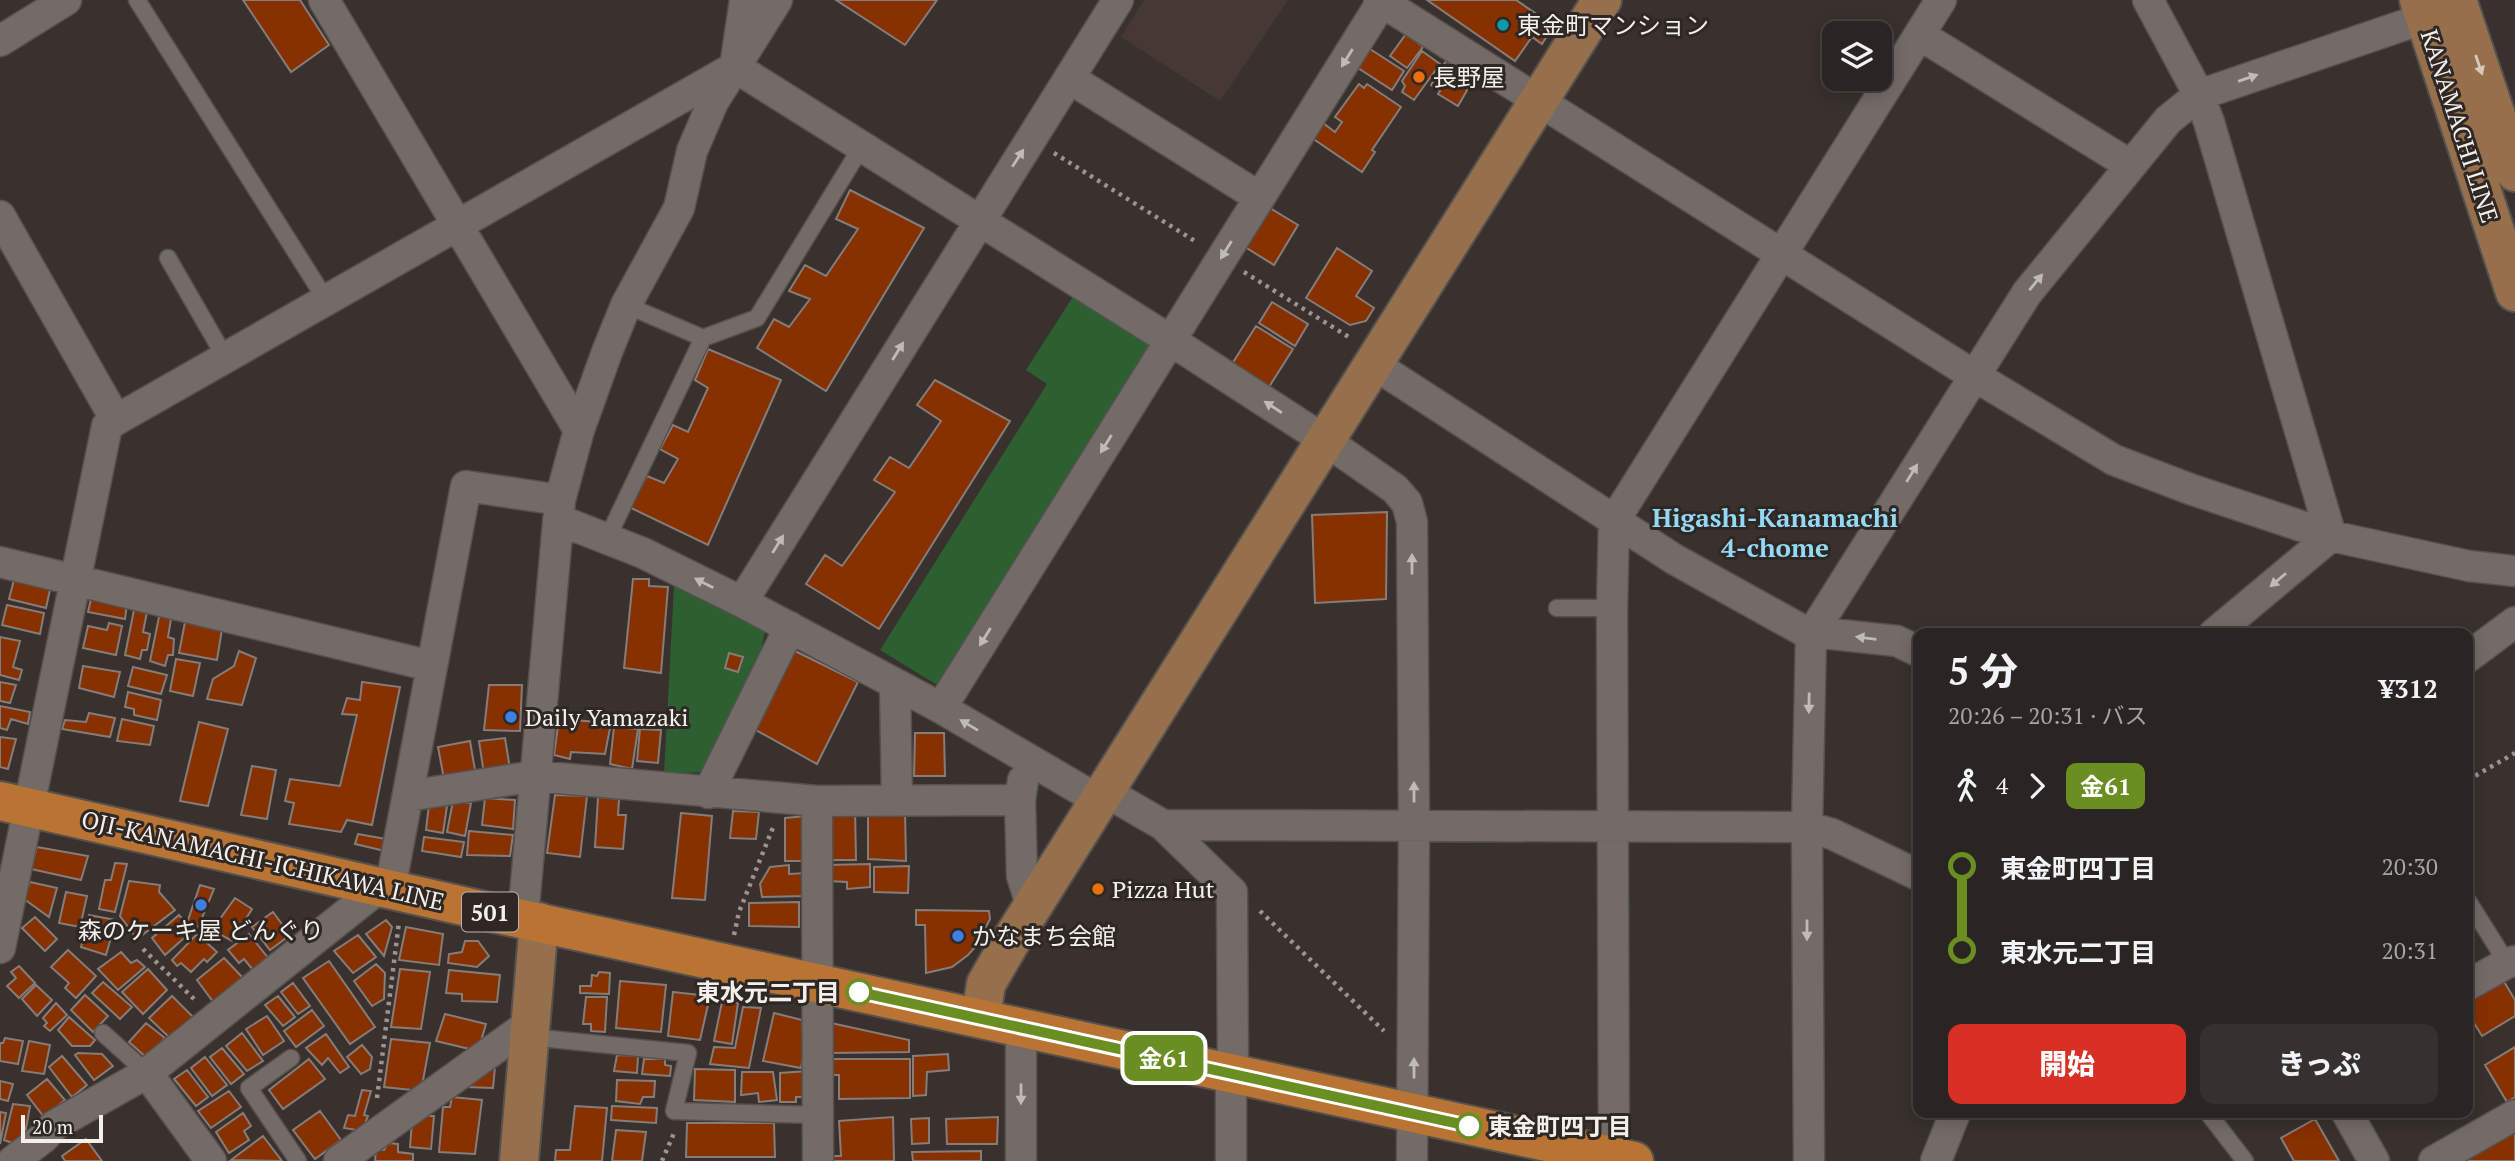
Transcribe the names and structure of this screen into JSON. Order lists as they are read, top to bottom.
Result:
{
  "streets": {
    "main road": ["OJI-KANAMACHI-ICHIKAWA LINE", "501"],
    "street": ["KANAMACHI LINE"]
  },
  "districts": ["Higashi-Kanamachi 4-chome"],
  "places": [
    "東金町マンション",
    "長野屋",
    "Daily Yamazaki",
    "Pizza Hut",
    "森のケーキ屋 どんぐり",
    "かなまち会館",
    "東水元二丁目",
    "東金町四丁目"
  ],
  "lines": ["bus line 金61"],
  "scale_bar": "20 m",
  "page": {
    "on_map": "金61",
    "heading": ["5 分", "20:26 – 20:31 · バス", "¥312"],
    "legs": ["4", "金61"],
    "list": [
      {
        "name": "東金町四丁目",
        "value": "20:30"
      },
      {
        "name": "東水元二丁目",
        "value": "20:31"
      }
    ],
    "buttons": ["開始", "きっぷ"],
    "scale": "20 m"
  }
}
